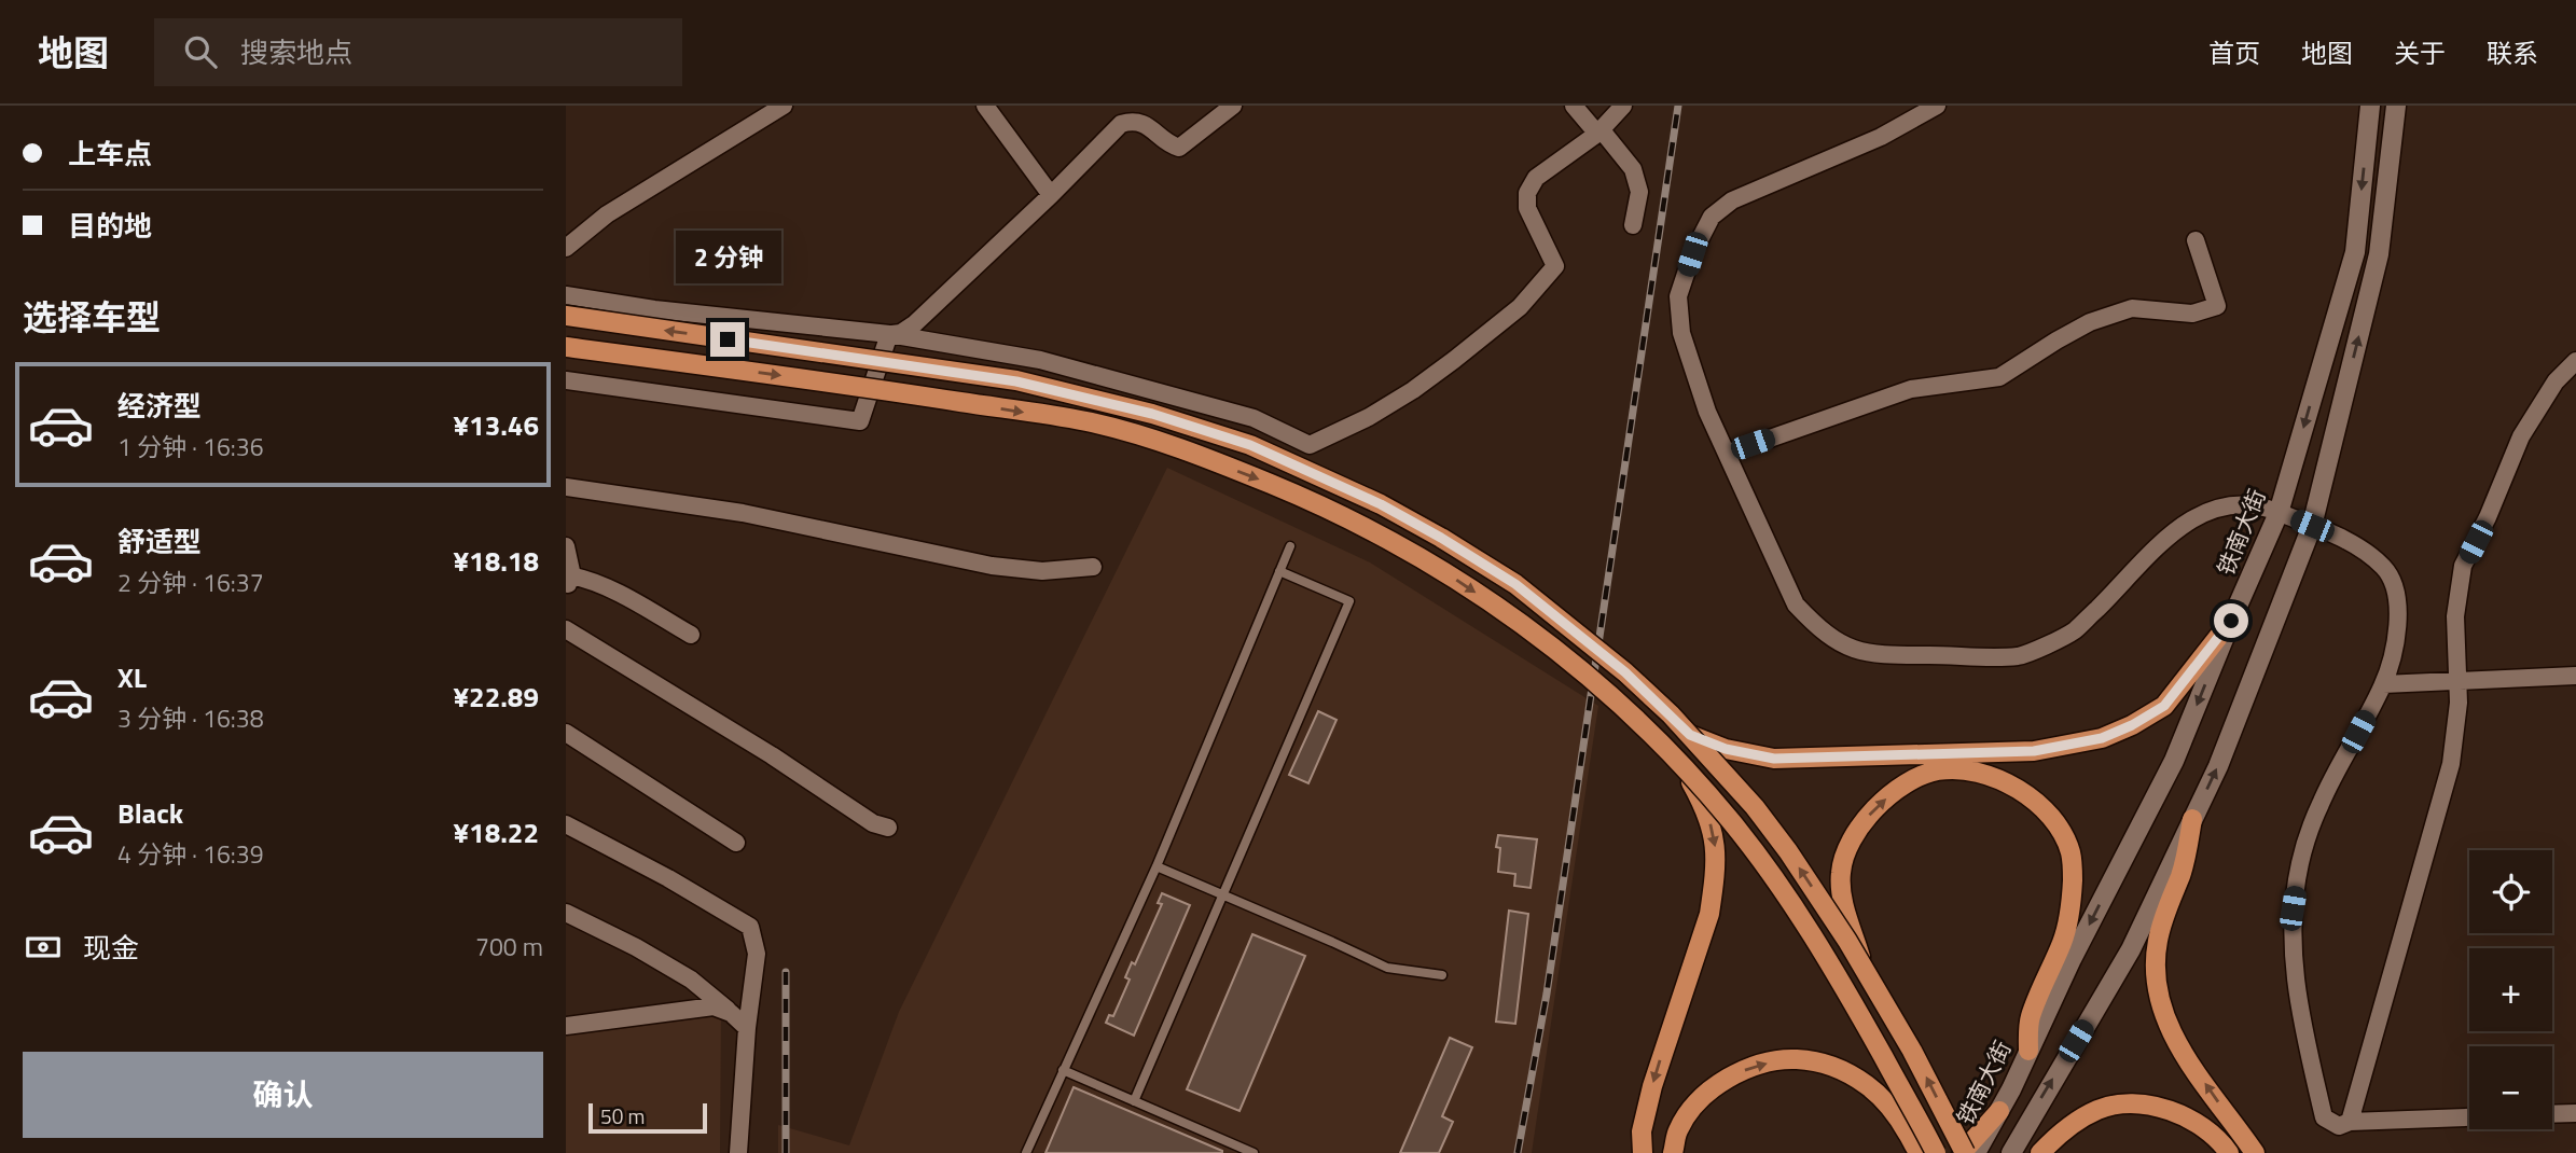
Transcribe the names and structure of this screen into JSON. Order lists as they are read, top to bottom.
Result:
{
  "streets": {
    "main road": ["铁南大街"]
  },
  "scale_bar": "50 m",
  "page": {
    "header": "地图",
    "search": "搜索地点",
    "nav": [
      "首页",
      "地图",
      "关于",
      "联系"
    ],
    "banner": ["上车点", "目的地"],
    "bubble": "2 分钟",
    "heading": "选择车型",
    "list": [
      {
        "name": "经济型",
        "note": "1 分钟 · 16:36",
        "value": "¥13.46"
      },
      {
        "name": "舒适型",
        "note": "2 分钟 · 16:37",
        "value": "¥18.18"
      },
      {
        "name": "XL",
        "note": "3 分钟 · 16:38",
        "value": "¥22.89"
      },
      {
        "name": "Black",
        "note": "4 分钟 · 16:39",
        "value": "¥18.22"
      }
    ],
    "map_buttons": ["+", "−"],
    "pay": ["现金", "700 m"],
    "buttons": "确认",
    "scale": "50 m"
  }
}
